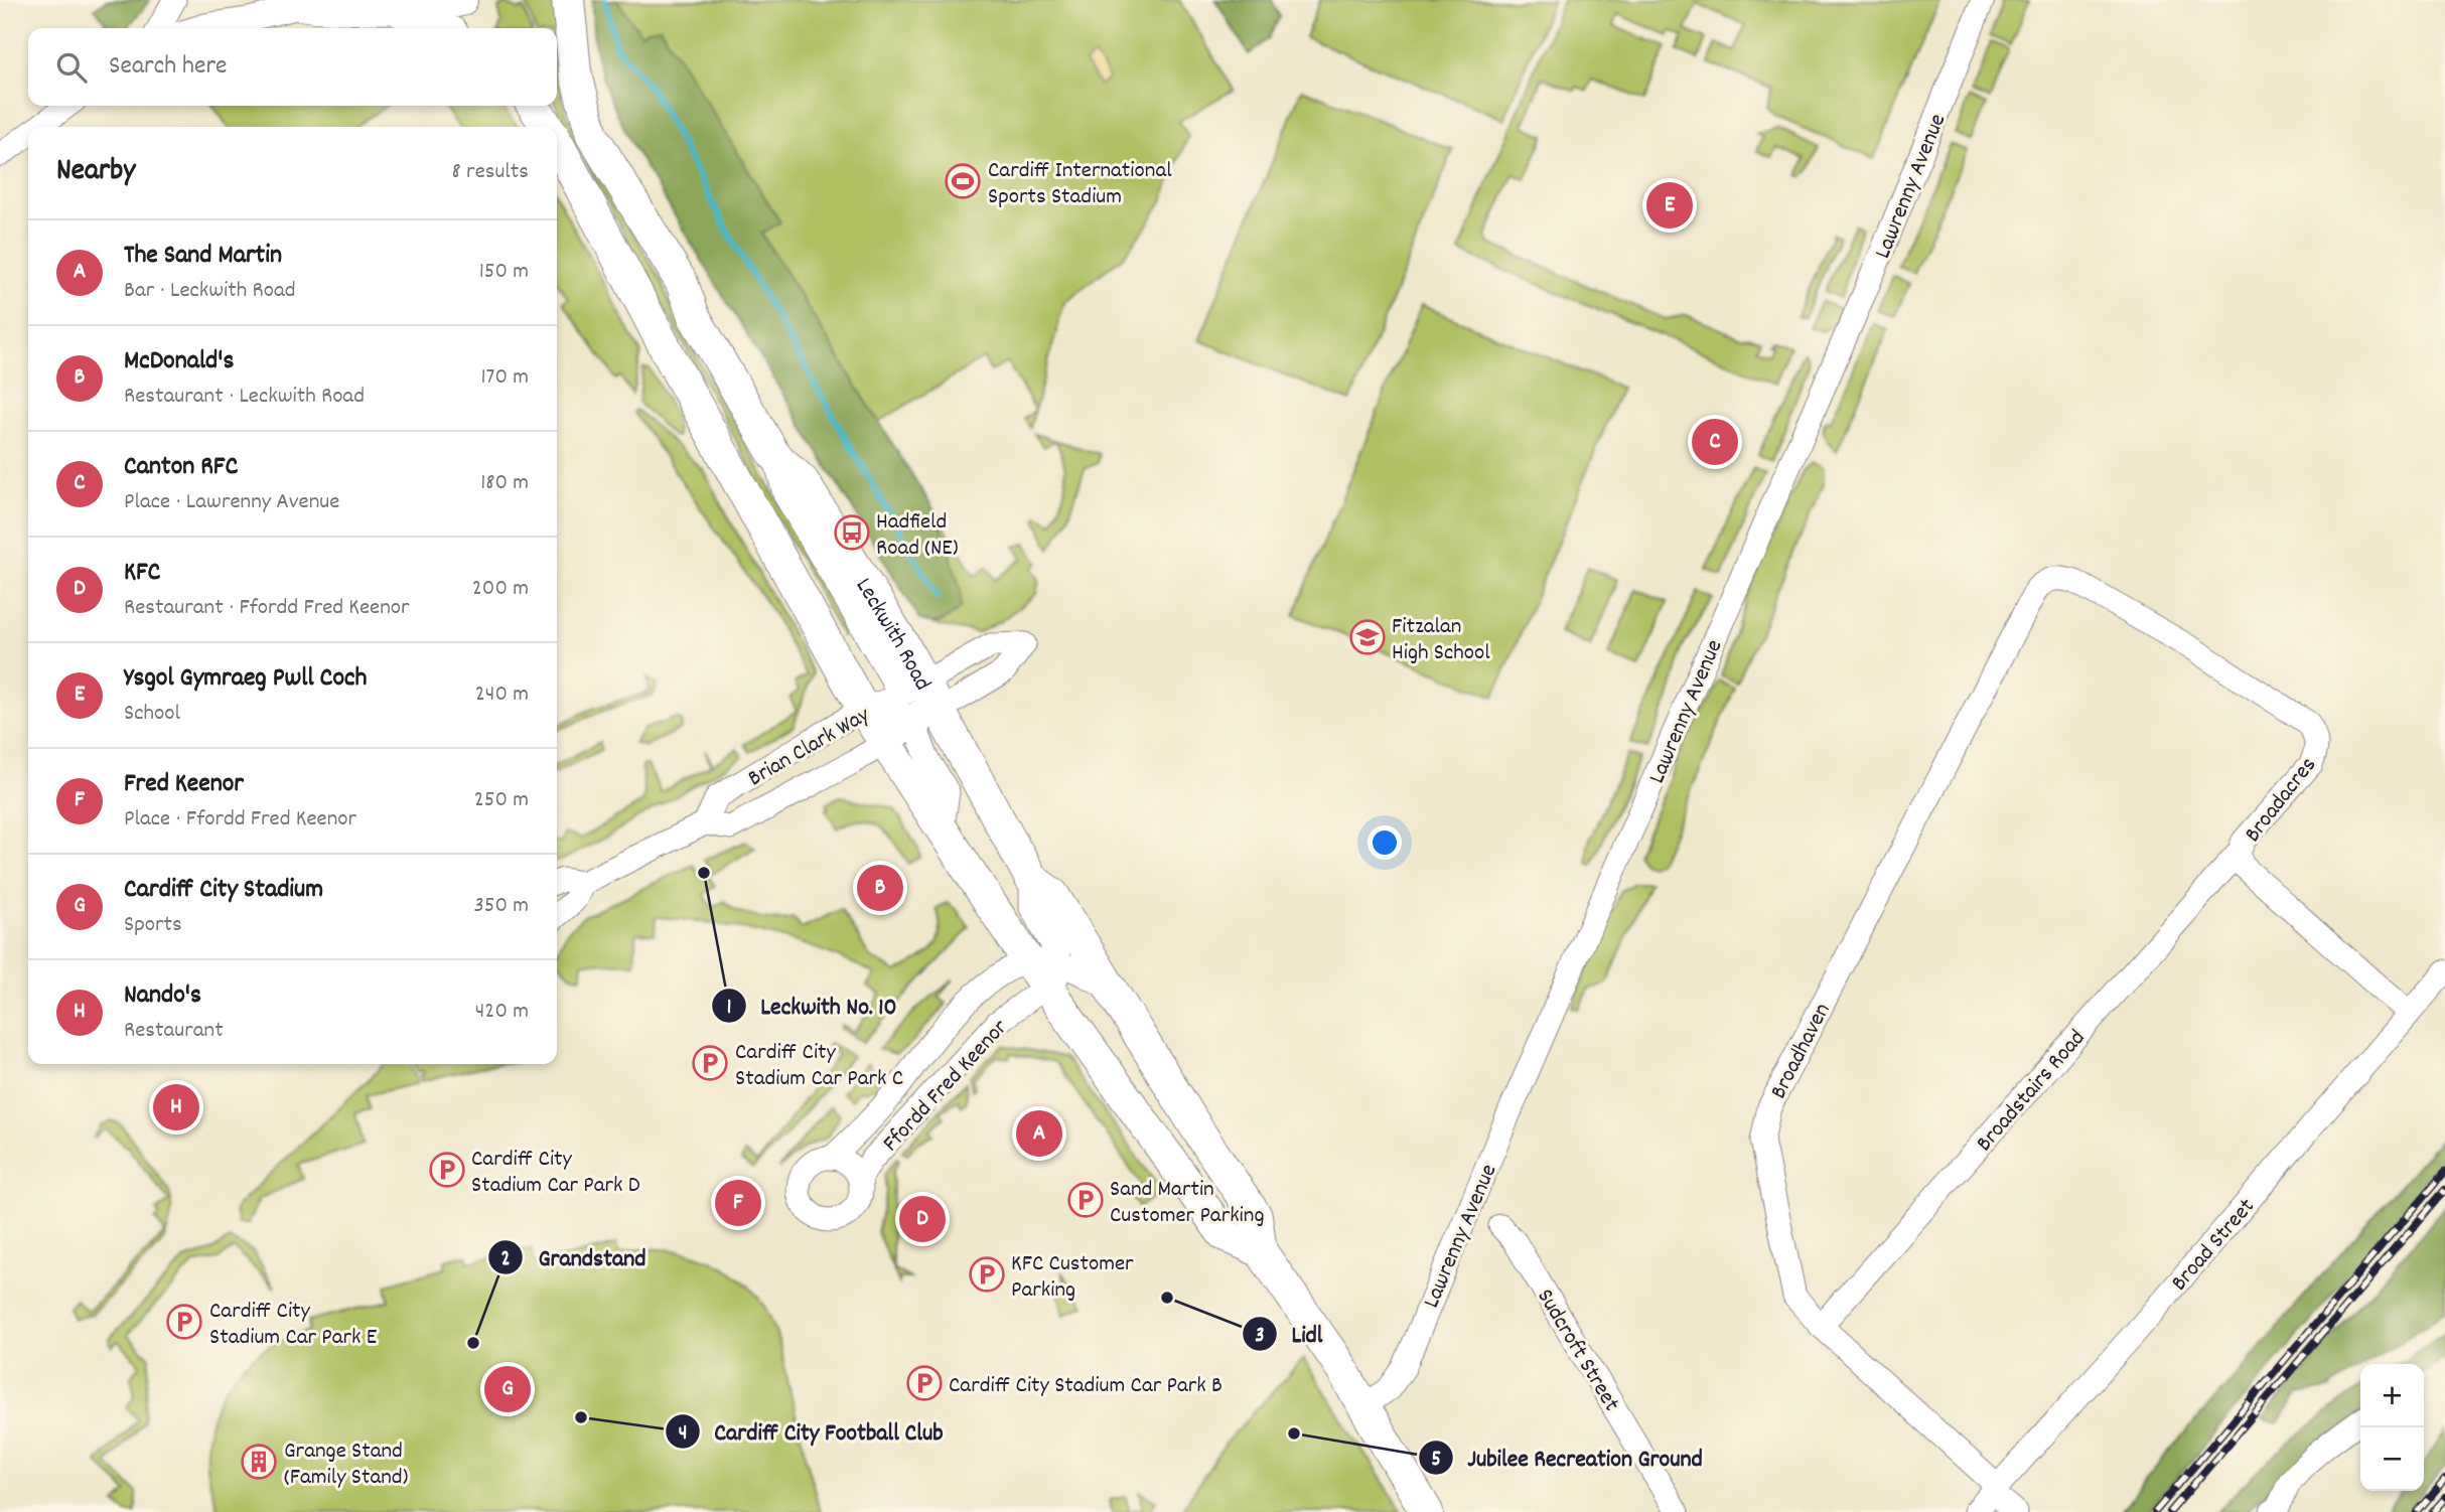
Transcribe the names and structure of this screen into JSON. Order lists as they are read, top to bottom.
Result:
{
  "streets": {
    "main road": ["Leckwith Road"],
    "street": [
      "Lawrenny Avenue",
      "Brian Clark Way",
      "Broadacres",
      "Broadhaven",
      "Ffordd Fred Keenor",
      "Broadstairs Road",
      "Broad Street",
      "Sudcroft Street"
    ]
  },
  "crossings": [
    ["Lawrenny Avenue", "Leckwith Road"],
    ["Leckwith Road", "Brian Clark Way"],
    ["Leckwith Road", "Ffordd Fred Keenor"],
    ["Broadacres", "Broadhaven"],
    ["Broadacres", "Broadstairs Road"],
    ["Broadacres", "Broad Street"],
    ["Broadhaven", "Broadstairs Road"],
    ["Broadhaven", "Broad Street"]
  ],
  "places": {
    "sports": ["Cardiff International Sports Stadium"],
    "bus stop": ["Hadfield Road (NE)"],
    "school or university": ["Fitzalan High School"],
    "other": [
      "Leckwith No. 10",
      "Lidl",
      "Grandstand",
      "Cardiff City Football Club",
      "Jubilee Recreation Ground"
    ],
    "parking": [
      "Cardiff City Stadium Car Park C",
      "Cardiff City Stadium Car Park D",
      "Sand Martin Customer Parking",
      "KFC Customer Parking",
      "Cardiff City Stadium Car Park E",
      "Cardiff City Stadium Car Park B"
    ],
    "building": ["Grange Stand (Family Stand)"]
  },
  "page": {
    "search": "Search here",
    "heading": ["Nearby", "8 results"],
    "pins": [
      "E",
      "C",
      "B",
      "H",
      "A",
      "F",
      "D",
      "G"
    ],
    "list": [
      {
        "mark": "A",
        "name": "The Sand Martin",
        "note": "Bar · Leckwith Road",
        "value": "150 m"
      },
      {
        "mark": "B",
        "name": "McDonald's",
        "note": "Restaurant · Leckwith Road",
        "value": "170 m"
      },
      {
        "mark": "C",
        "name": "Canton RFC",
        "note": "Place · Lawrenny Avenue",
        "value": "180 m"
      },
      {
        "mark": "D",
        "name": "KFC",
        "note": "Restaurant · Ffordd Fred Keenor",
        "value": "200 m"
      },
      {
        "mark": "E",
        "name": "Ysgol Gymraeg Pwll Coch",
        "note": "School",
        "value": "240 m"
      },
      {
        "mark": "F",
        "name": "Fred Keenor",
        "note": "Place · Ffordd Fred Keenor",
        "value": "250 m"
      },
      {
        "mark": "G",
        "name": "Cardiff City Stadium",
        "note": "Sports",
        "value": "350 m"
      },
      {
        "mark": "H",
        "name": "Nando's",
        "note": "Restaurant",
        "value": "420 m"
      }
    ],
    "map_buttons": ["+", "−"]
  }
}
